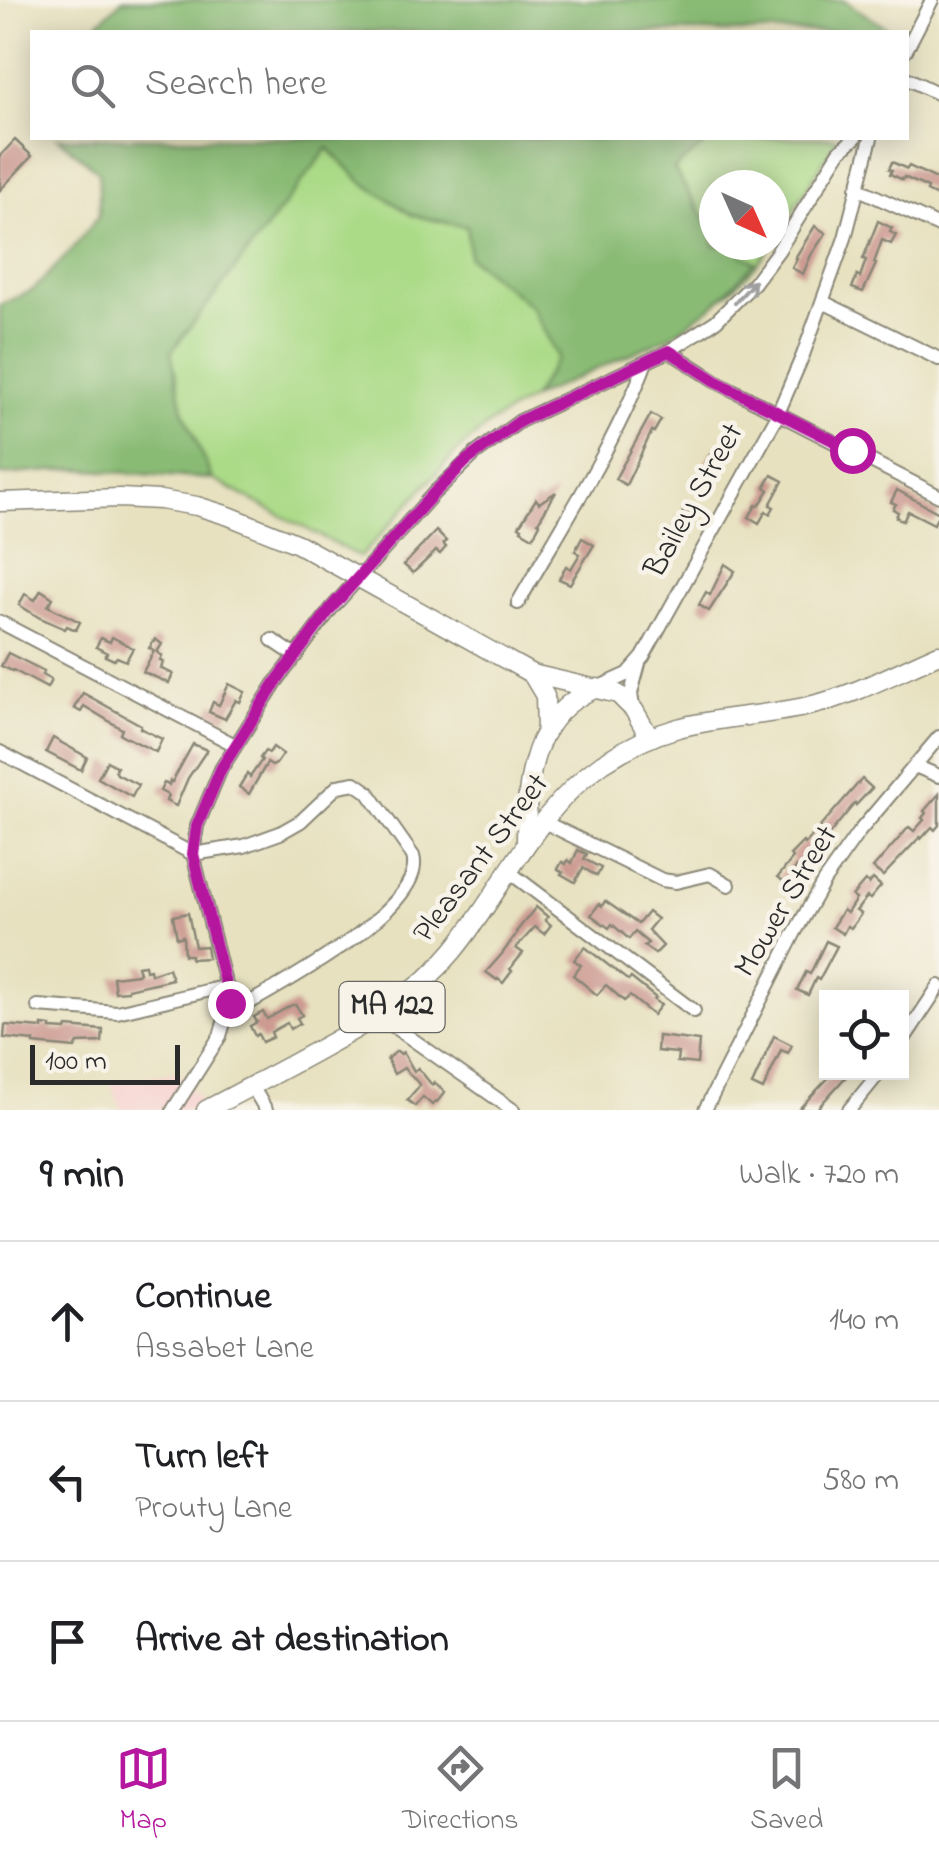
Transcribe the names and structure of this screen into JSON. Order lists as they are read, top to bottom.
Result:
{
  "streets": {
    "main road": ["Pleasant Street", "MA 122"],
    "street": ["Bailey Street", "Mower Street"]
  },
  "scale_bar": "100 m",
  "north": "bottom right",
  "page": {
    "search": "Search here",
    "scale": "100 m",
    "heading": ["9 min", "Walk · 720 m"],
    "list": [
      ["Continue", "Assabet Lane", "140 m"],
      ["Turn left", "Prouty Lane", "580 m"],
      "Arrive at destination"
    ],
    "nav": ["Map", "Directions", "Saved"]
  }
}
